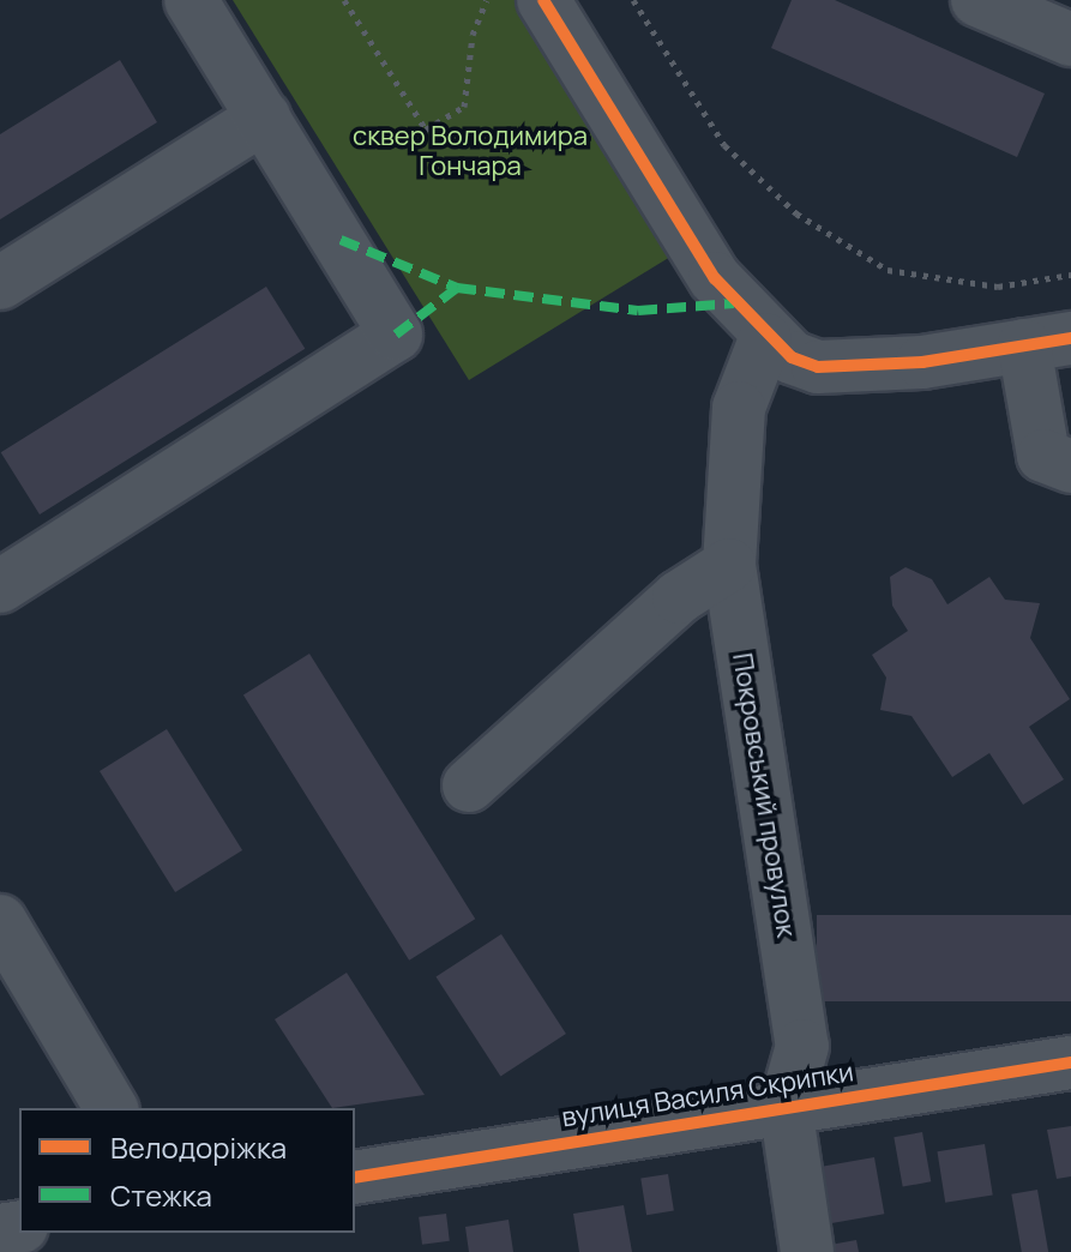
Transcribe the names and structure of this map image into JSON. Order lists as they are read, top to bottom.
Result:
{
  "streets": {
    "street": ["Покровський провулок", "вулиця Василя Скрипки"]
  },
  "crossings": [
    ["Покровський провулок", "вулиця Василя Скрипки"]
  ],
  "parks": ["сквер Володимира Гончара"],
  "legend": ["Велодоріжка", "Стежка"]
}
